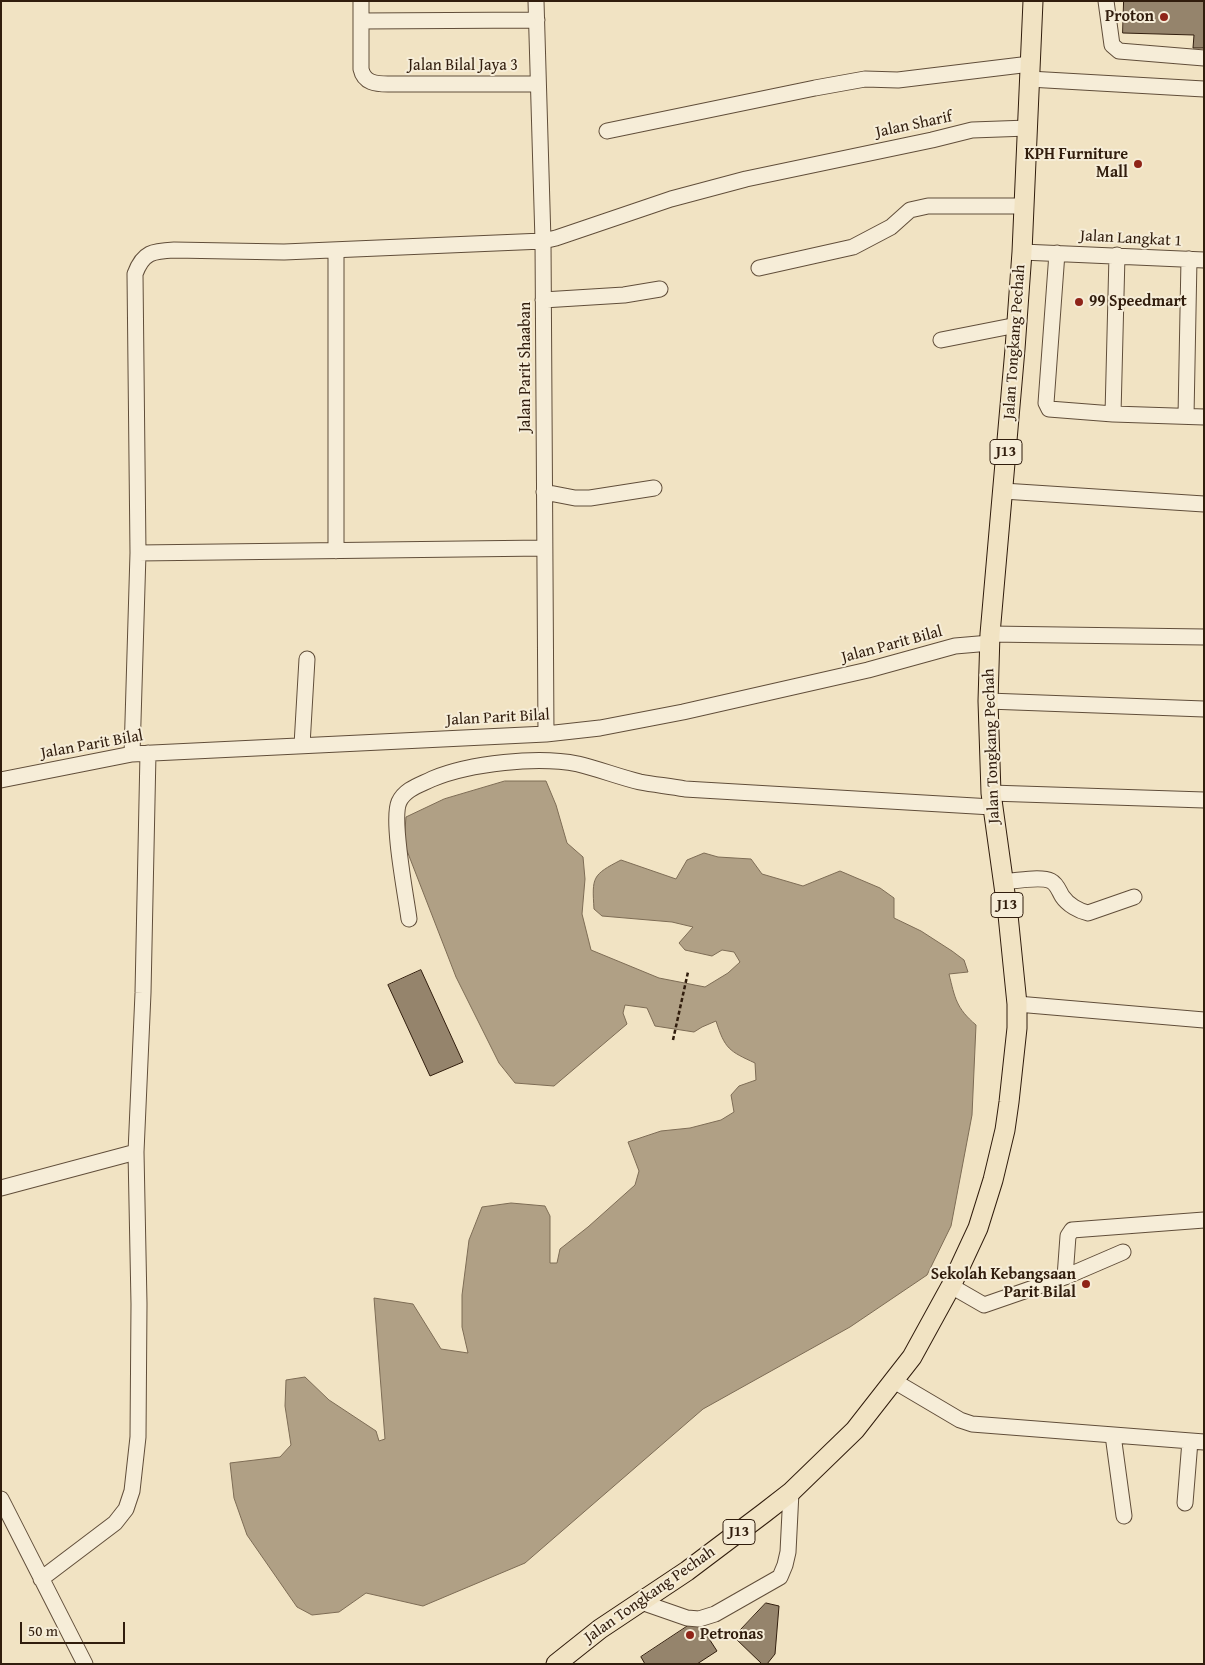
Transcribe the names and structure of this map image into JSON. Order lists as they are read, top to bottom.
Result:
{
  "streets": {
    "main road": ["Jalan Tongkang Pechah", "J13"],
    "street": [
      "Jalan Bilal Jaya 3",
      "Jalan Sharif",
      "Jalan Langkat 1",
      "Jalan Parit Shaaban",
      "Jalan Parit Bilal"
    ]
  },
  "crossings": [
    ["Jalan Bilal Jaya 3", "Jalan Parit Shaaban"],
    ["Jalan Sharif", "Jalan Tongkang Pechah"],
    ["Jalan Sharif", "Jalan Parit Shaaban"],
    ["Jalan Sharif", "Jalan Parit Bilal"],
    ["Jalan Langkat 1", "Jalan Tongkang Pechah"],
    ["Jalan Tongkang Pechah", "Jalan Parit Bilal"],
    ["Jalan Parit Shaaban", "Jalan Parit Bilal"]
  ],
  "places": [
    "Proton",
    "KPH Furniture Mall",
    "99 Speedmart",
    "Sekolah Kebangsaan Parit Bilal",
    "Petronas"
  ],
  "scale_bar": "50 m"
}
